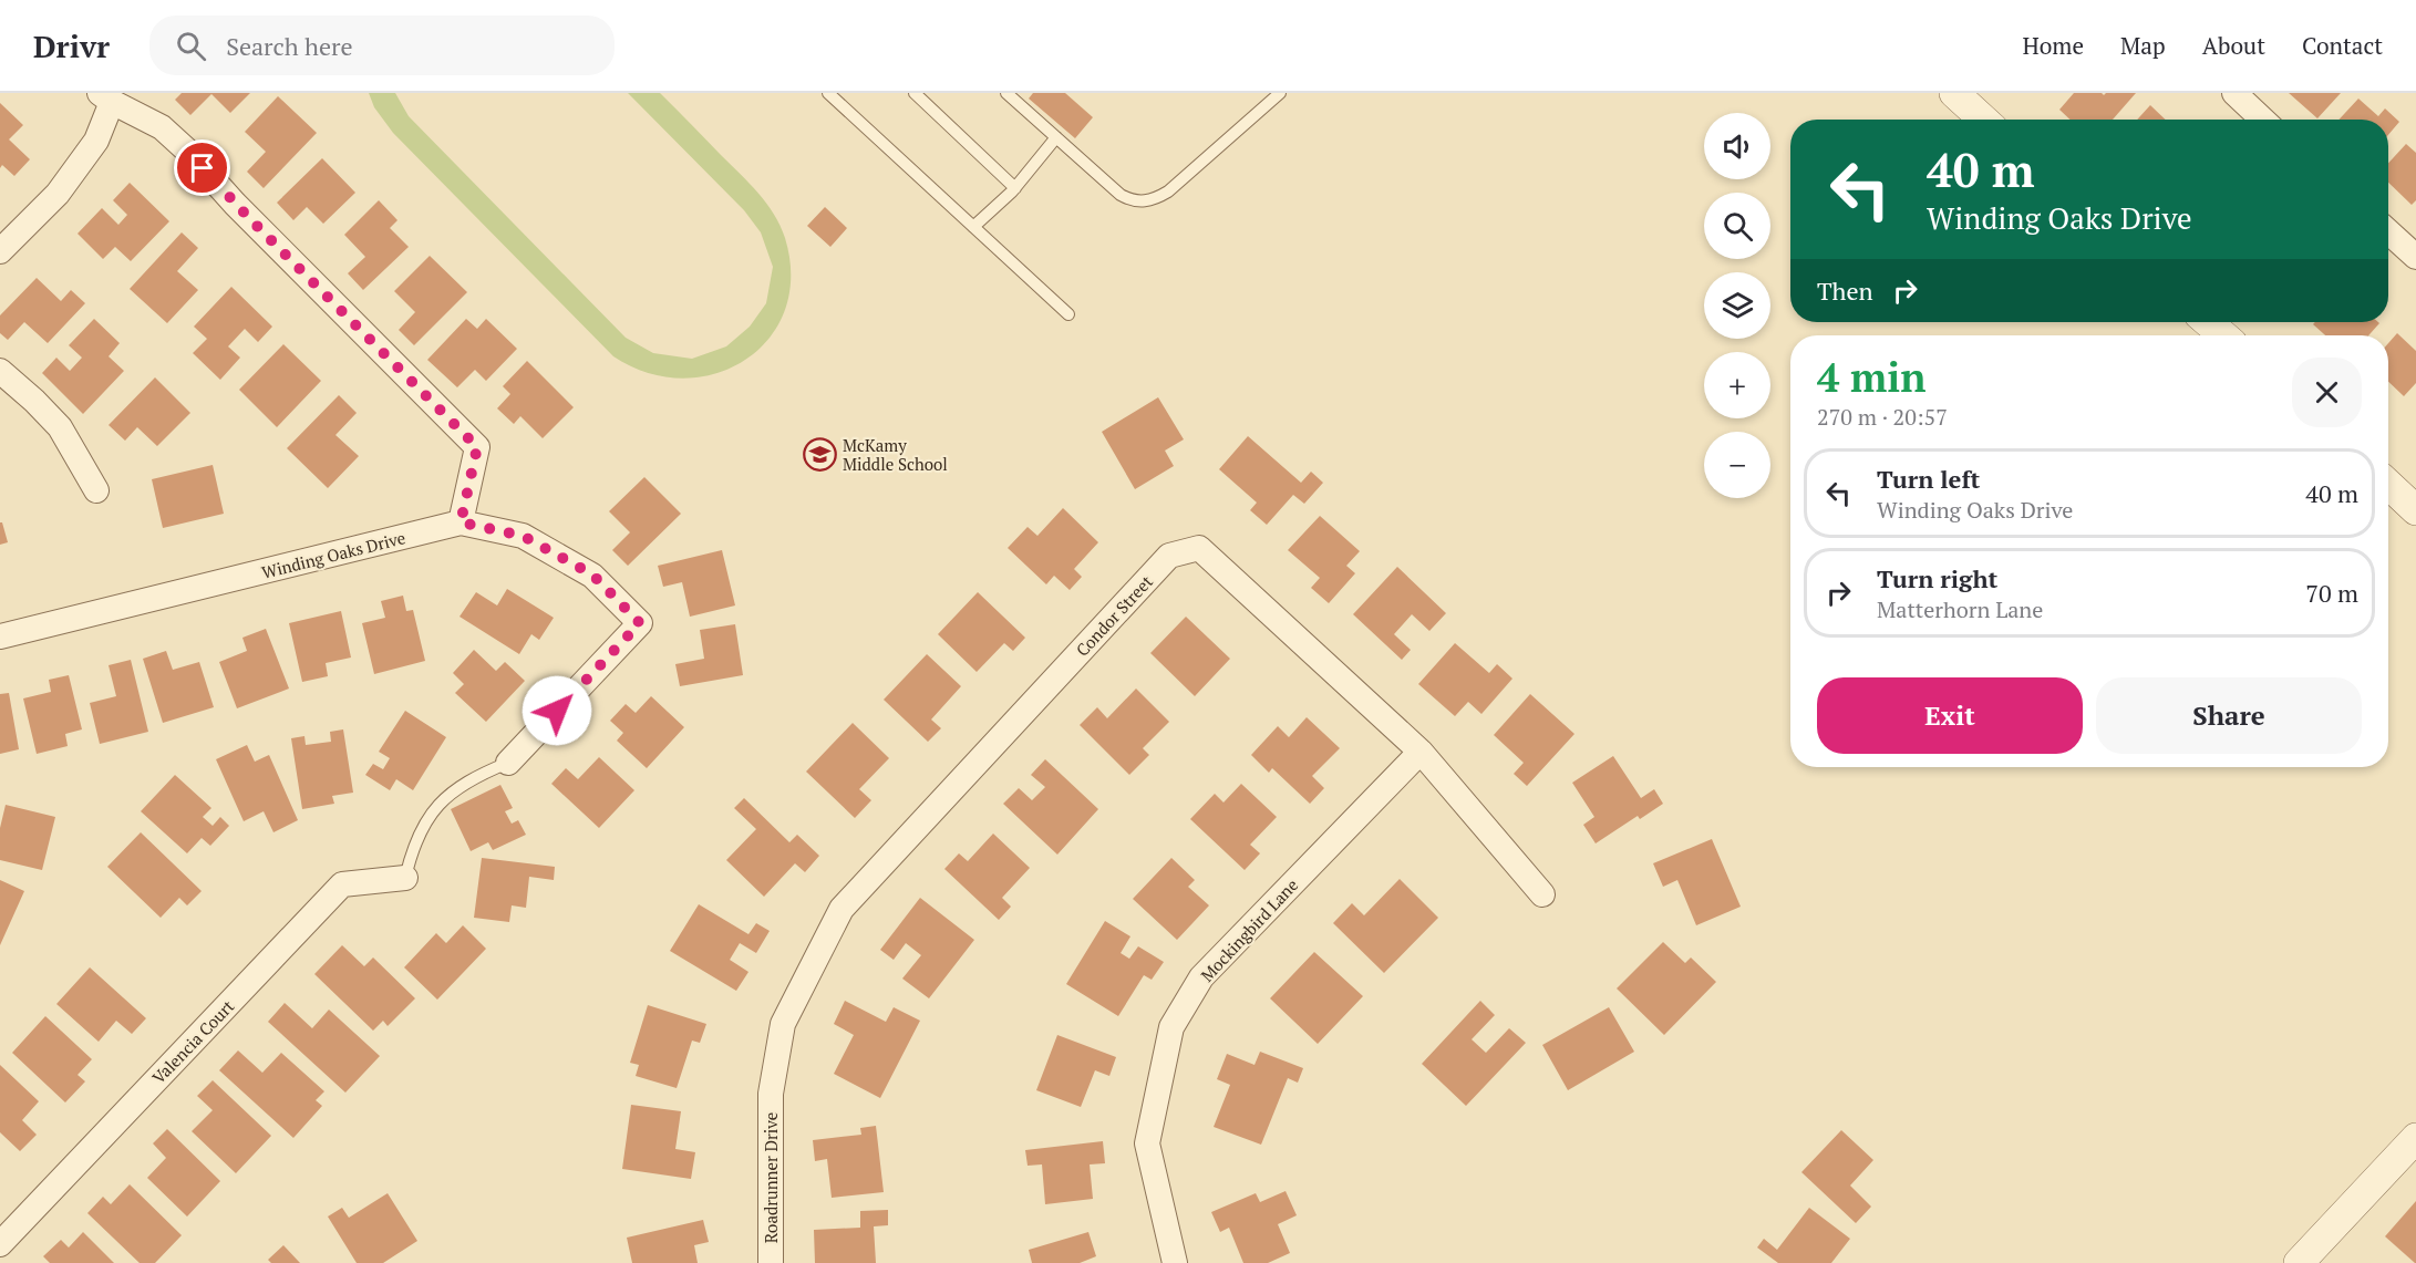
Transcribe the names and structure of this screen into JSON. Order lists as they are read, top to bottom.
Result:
{
  "streets": {
    "street": [
      "Winding Oaks Drive",
      "Condor Street",
      "Mockingbird Lane",
      "Valencia Court",
      "Roadrunner Drive"
    ]
  },
  "crossings": [
    ["Condor Street", "Mockingbird Lane"],
    ["Condor Street", "Roadrunner Drive"]
  ],
  "places": {
    "school or university": ["McKamy Middle School"]
  },
  "page": {
    "header": "Drivr",
    "search": "Search here",
    "nav": [
      "Home",
      "Map",
      "About",
      "Contact"
    ],
    "map_buttons": ["+", "−"],
    "turn": ["40 m", "Winding Oaks Drive"],
    "then": "Then",
    "heading": ["4 min", "270 m · 20:57"],
    "list": [
      {
        "name": "Turn left",
        "note": "Winding Oaks Drive",
        "value": "40 m"
      },
      {
        "name": "Turn right",
        "note": "Matterhorn Lane",
        "value": "70 m"
      }
    ],
    "buttons": ["Exit", "Share"]
  }
}
